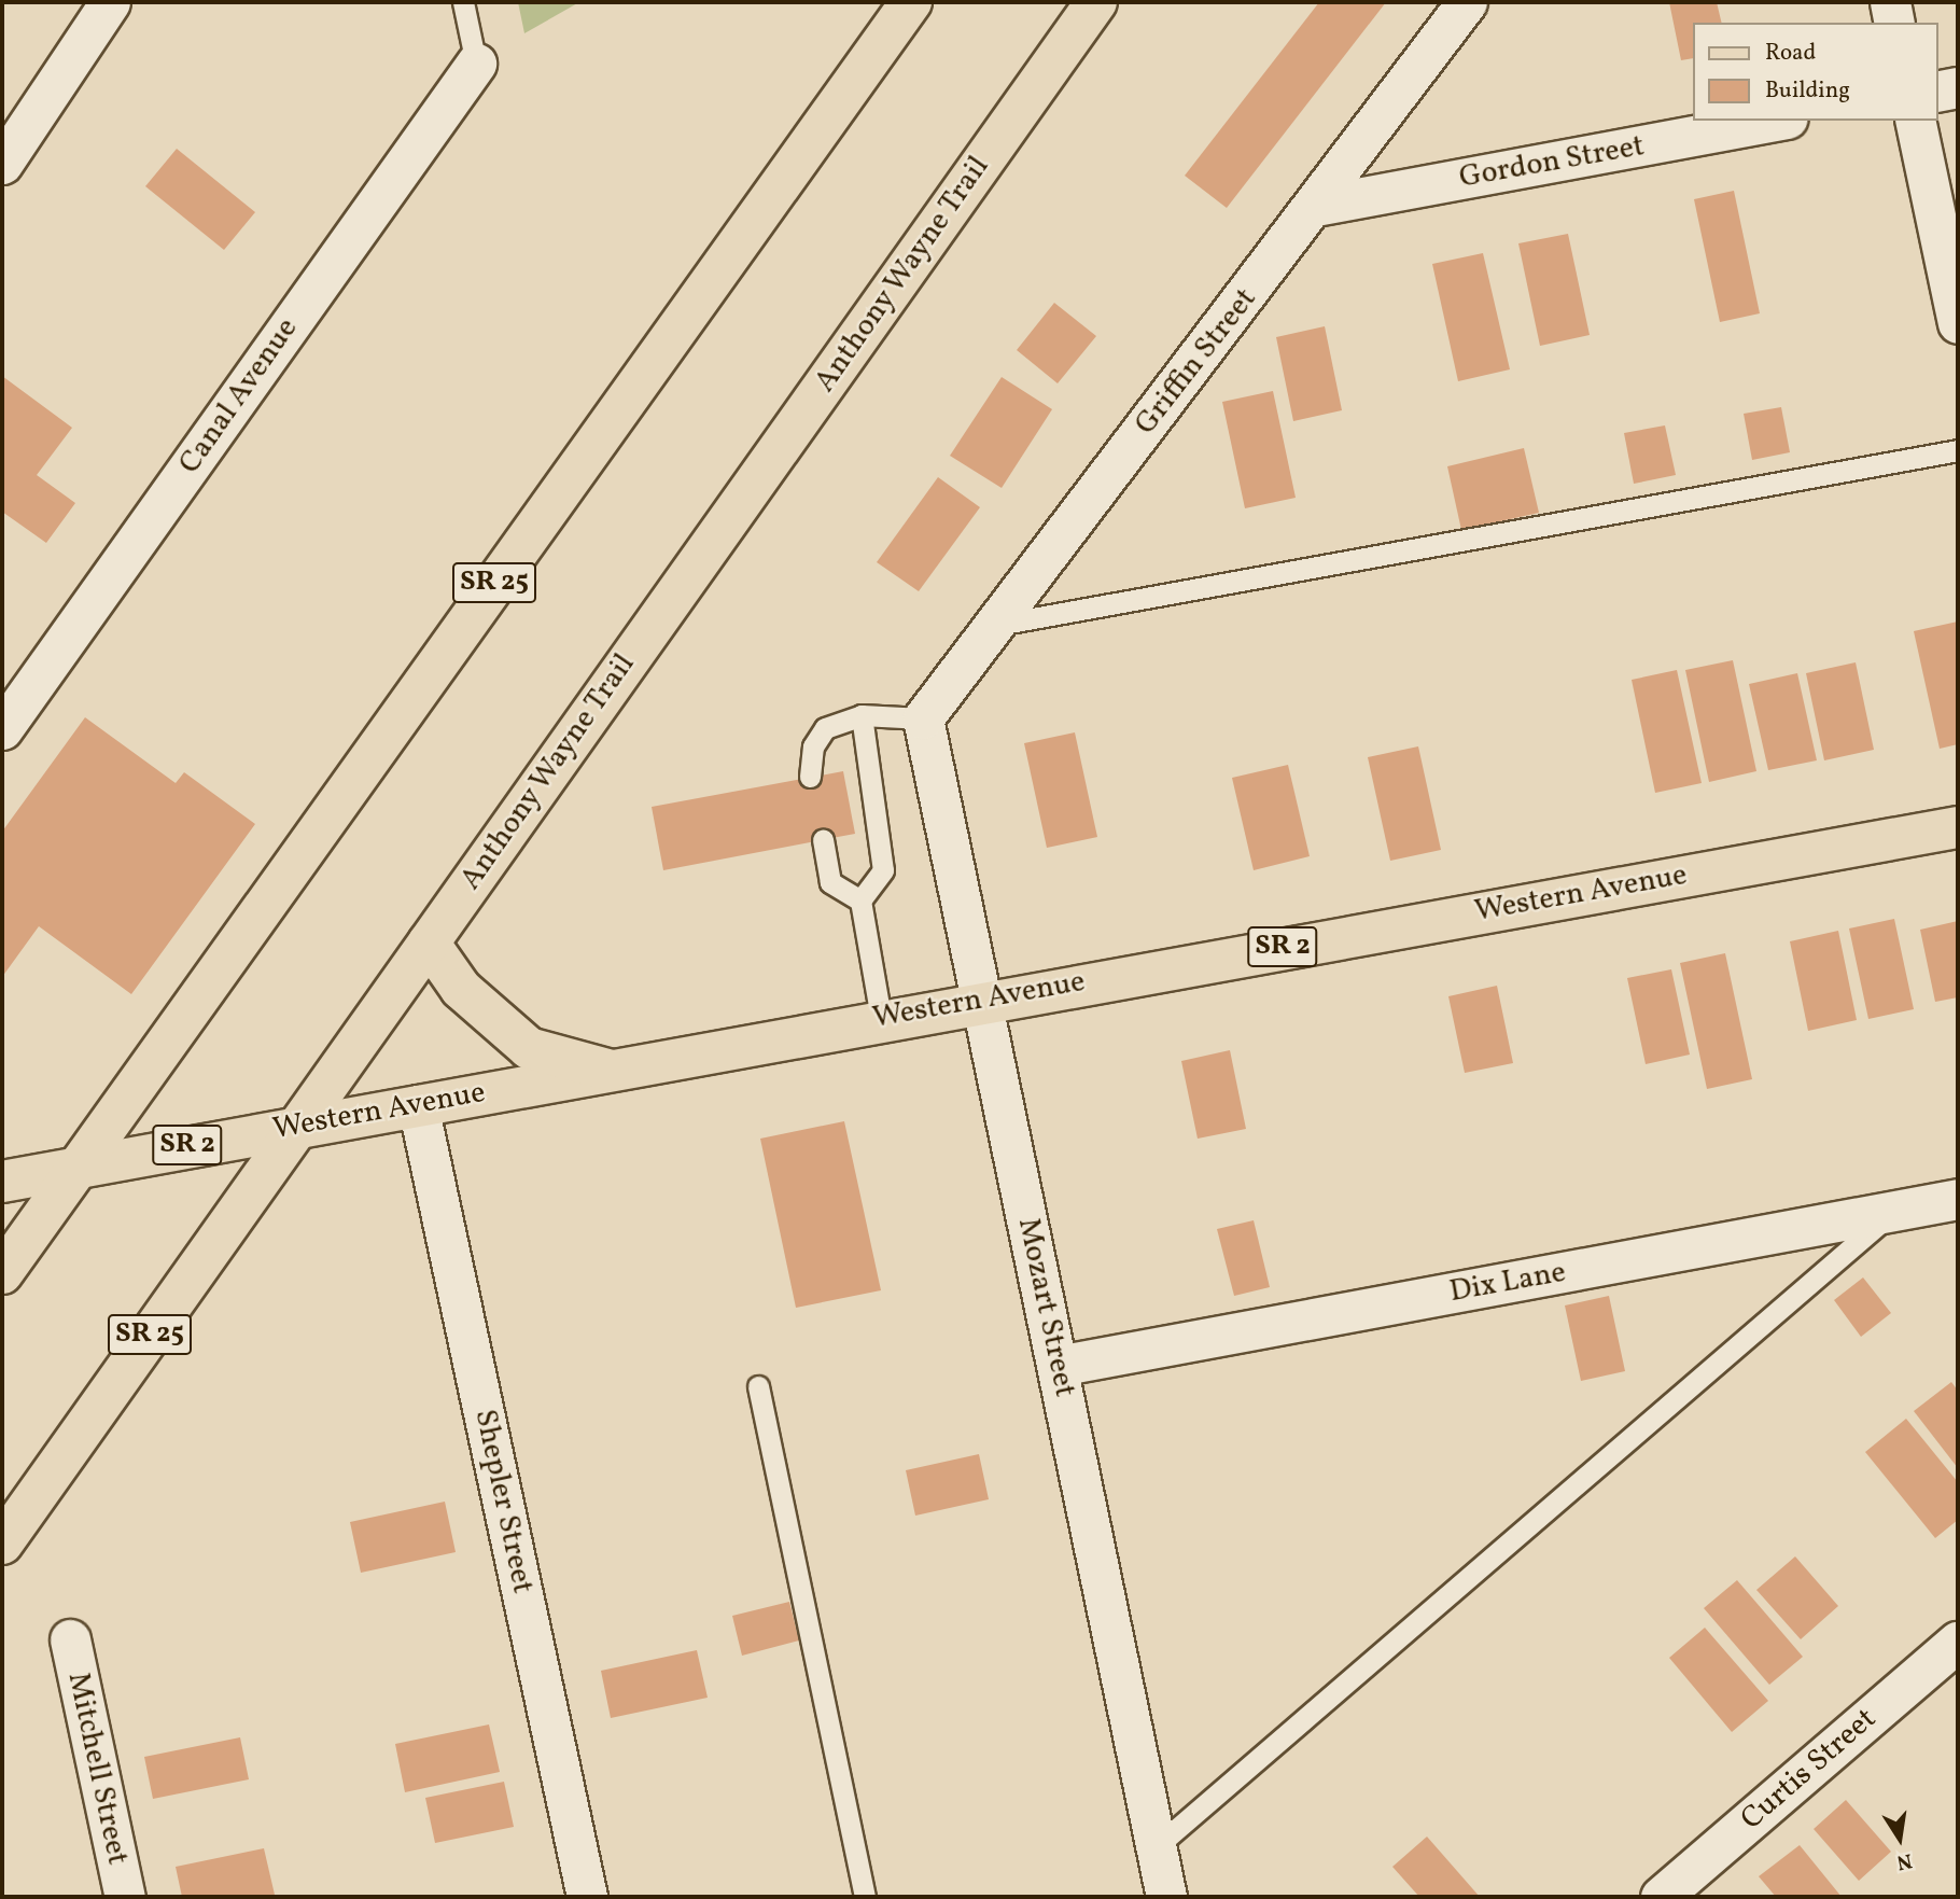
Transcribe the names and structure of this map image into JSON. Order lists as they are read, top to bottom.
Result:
{
  "streets": {
    "main road": [
      "Anthony Wayne Trail",
      "SR 25",
      "Western Avenue",
      "SR 2"
    ],
    "street": [
      "Gordon Street",
      "Griffin Street",
      "Canal Avenue",
      "Dix Lane",
      "Mozart Street",
      "Shepler Street",
      "Mitchell Street",
      "Curtis Street"
    ]
  },
  "crossings": [
    ["Gordon Street", "Griffin Street"],
    ["Anthony Wayne Trail", "Western Avenue"],
    ["Griffin Street", "Mozart Street"],
    ["SR 25", "Western Avenue"],
    ["Western Avenue", "Mozart Street"],
    ["Western Avenue", "Shepler Street"],
    ["Dix Lane", "Mozart Street"]
  ],
  "legend": ["Road", "Building"],
  "north": "bottom"
}
